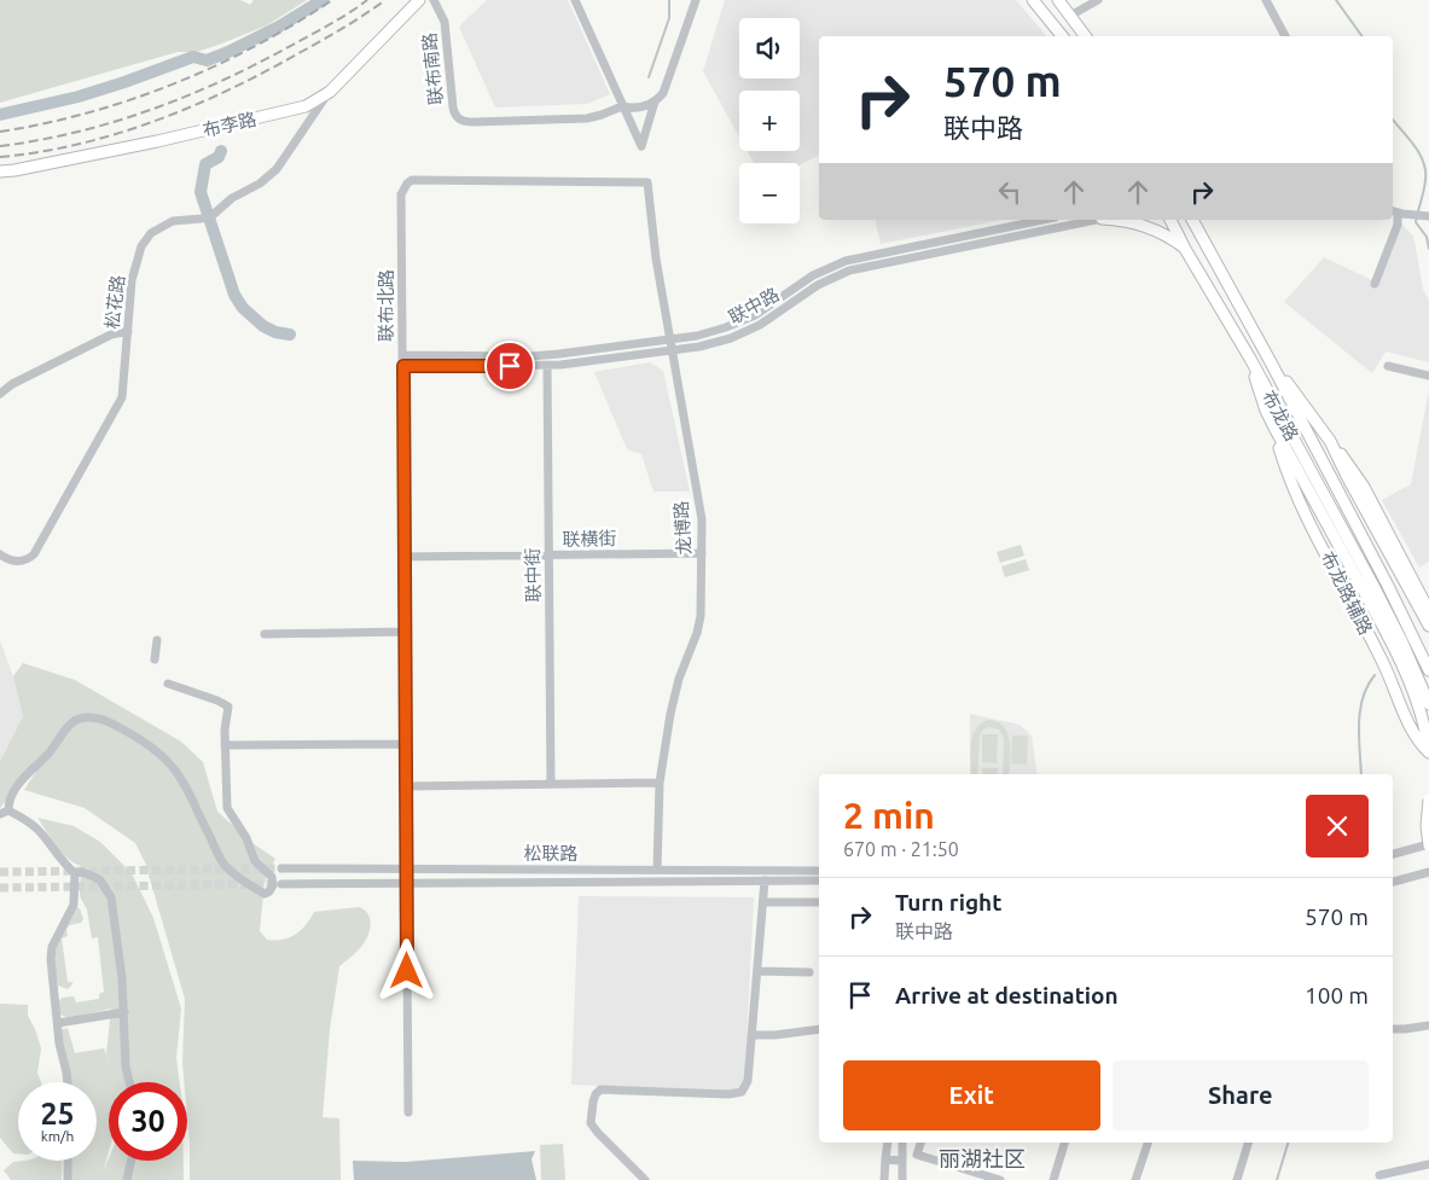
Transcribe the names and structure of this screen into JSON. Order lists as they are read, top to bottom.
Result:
{
  "streets": {
    "main road": ["布李路", "布龙路", "布龙路辅路"],
    "street": [
      "联布南路",
      "松花路",
      "联布北路",
      "联中路",
      "龙博路",
      "联横街",
      "联中街",
      "松联路"
    ]
  },
  "crossings": [
    ["布李路", "松花路"],
    ["联布北路", "联中路"],
    ["联布北路", "龙博路"],
    ["联布北路", "联横街"],
    ["联布北路", "松联路"],
    ["联中路", "龙博路"],
    ["联中路", "联中街"],
    ["龙博路", "联横街"],
    ["龙博路", "松联路"],
    ["联横街", "联中街"]
  ],
  "districts": ["丽湖社区"],
  "page": {
    "map_buttons": ["+", "−"],
    "turn": ["570 m", "联中路"],
    "heading": ["2 min", "670 m · 21:50"],
    "list": [
      {
        "name": "Turn right",
        "note": "联中路",
        "value": "570 m"
      },
      {
        "name": "Arrive at destination",
        "value": "100 m"
      }
    ],
    "buttons": ["Exit", "Share"],
    "speed": "25 km/h",
    "limit": "30"
  }
}
